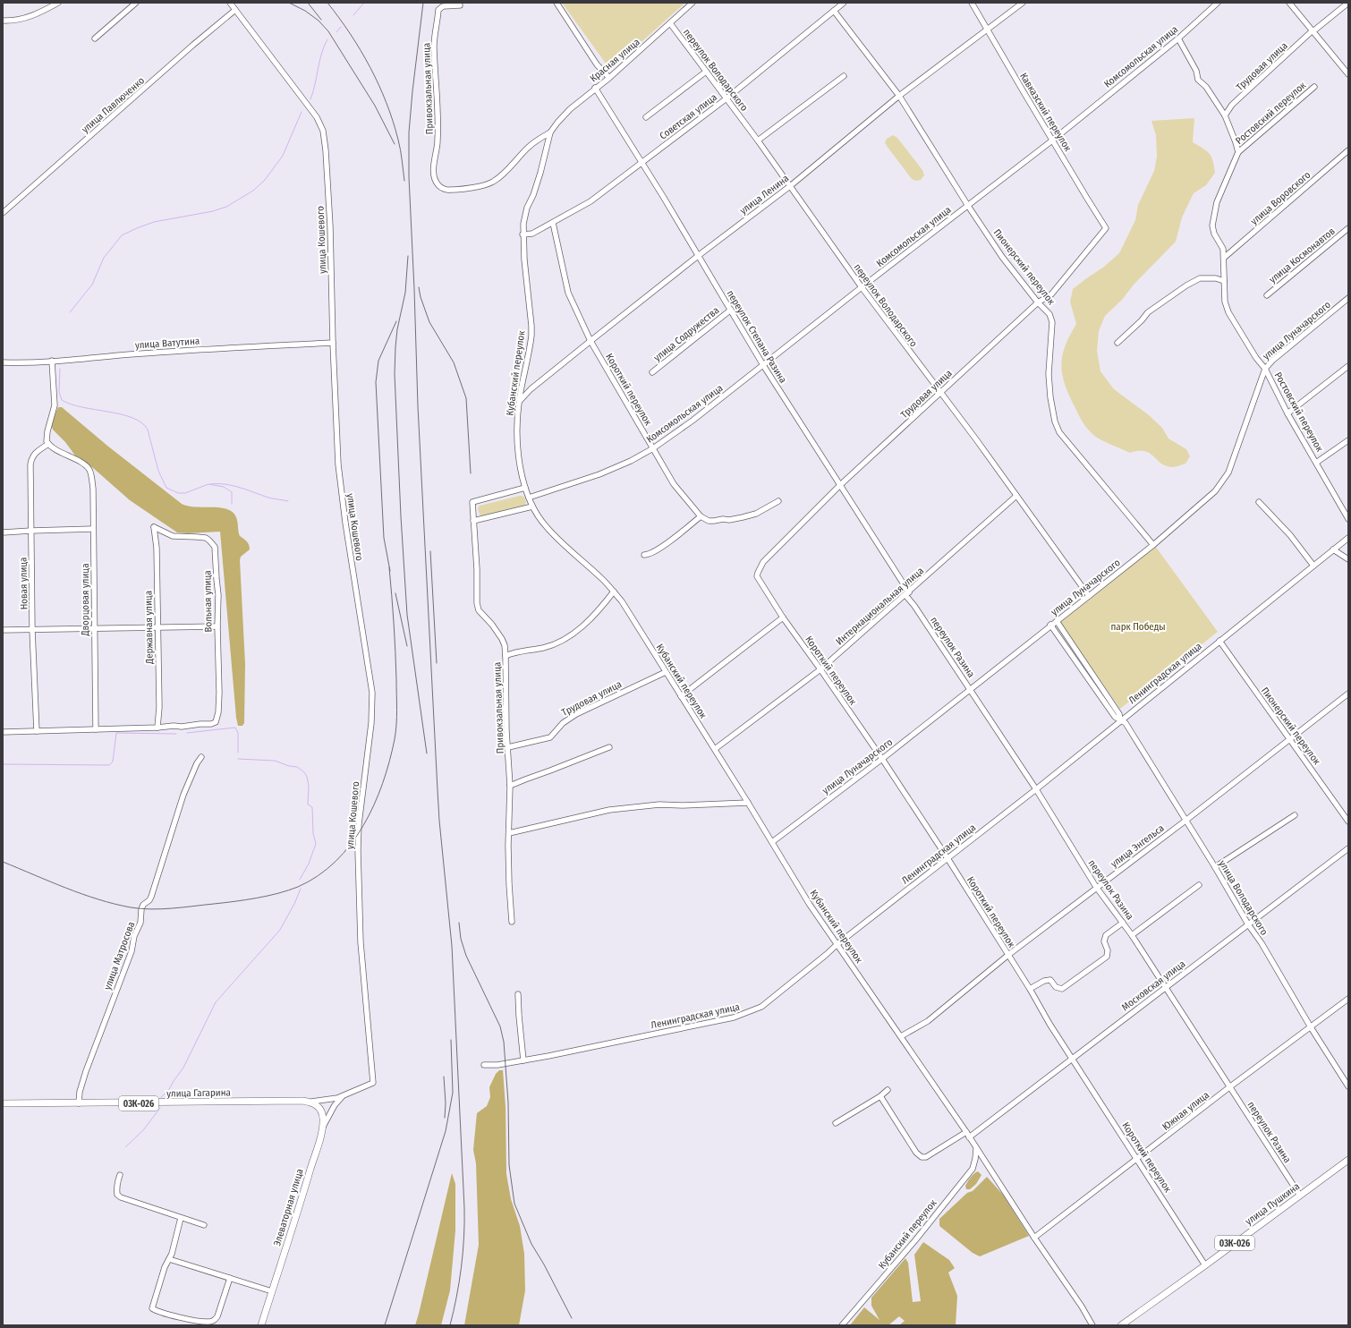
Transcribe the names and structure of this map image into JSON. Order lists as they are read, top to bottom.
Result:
{
  "streets": {
    "main road": [
      "улица Гагарина",
      "03К-026",
      "улица Пушкина",
      "Элеваторная улица"
    ],
    "street": [
      "Комсомольская улица",
      "Красная улица",
      "Трудовая улица",
      "переулок Володарского",
      "Привокзальная улица",
      "улица Павлюченко",
      "Кавказский переулок",
      "Ростовский переулок",
      "Советская улица",
      "улица Ленина",
      "улица Воровского",
      "улица Кошевого",
      "улица Космонавтов",
      "Пионерский переулок",
      "улица Луначарского",
      "улица Содружества",
      "переулок Степана Разина",
      "улица Ватутина",
      "Кубанский переулок",
      "Короткий переулок",
      "Новая улица",
      "Дворцовая улица",
      "Вольная улица",
      "Интернациональная улица",
      "Державная улица",
      "переулок Разина",
      "Ленинградская улица",
      "улица Энгельса",
      "улица Володарского",
      "улица Матросова",
      "Московская улица",
      "Южная улица"
    ]
  },
  "crossings": [
    ["Комсомольская улица", "переулок Володарского"],
    ["Комсомольская улица", "Кавказский переулок"],
    ["Комсомольская улица", "Ростовский переулок"],
    ["Комсомольская улица", "Пионерский переулок"],
    ["Комсомольская улица", "переулок Степана Разина"],
    ["Комсомольская улица", "Кубанский переулок"],
    ["Комсомольская улица", "Короткий переулок"],
    ["Красная улица", "переулок Володарского"],
    ["Красная улица", "Привокзальная улица"],
    ["Красная улица", "переулок Степана Разина"],
    ["Красная улица", "Кубанский переулок"],
    ["Трудовая улица", "переулок Володарского"],
    ["Трудовая улица", "Привокзальная улица"],
    ["Трудовая улица", "Кавказский переулок"],
    ["Трудовая улица", "Ростовский переулок"],
    ["Трудовая улица", "Пионерский переулок"],
    ["Трудовая улица", "переулок Степана Разина"],
    ["Трудовая улица", "Кубанский переулок"],
    ["Трудовая улица", "Короткий переулок"],
    ["переулок Володарского", "Советская улица"],
    ["переулок Володарского", "улица Ленина"],
    ["переулок Володарского", "улица Луначарского"],
    ["переулок Володарского", "Интернациональная улица"],
    ["Привокзальная улица", "Кубанский переулок"],
    ["улица Павлюченко", "улица Кошевого"],
    ["Кавказский переулок", "улица Ленина"],
    ["Ростовский переулок", "улица Воровского"],
    ["Ростовский переулок", "улица Луначарского"],
    ["Советская улица", "Пионерский переулок"],
    ["Советская улица", "переулок Степана Разина"],
    ["Советская улица", "Кубанский переулок"],
    ["улица Ленина", "Пионерский переулок"],
    ["улица Ленина", "переулок Степана Разина"],
    ["улица Ленина", "Кубанский переулок"],
    ["улица Ленина", "Короткий переулок"],
    ["улица Кошевого", "улица Ватутина"],
    ["улица Кошевого", "улица Гагарина"],
    ["Пионерский переулок", "улица Луначарского"],
    ["Пионерский переулок", "Ленинградская улица"],
    ["Пионерский переулок", "улица Энгельса"],
    ["улица Луначарского", "Кубанский переулок"],
    ["улица Луначарского", "Короткий переулок"],
    ["улица Луначарского", "переулок Разина"],
    ["улица Луначарского", "улица Володарского"],
    ["улица Содружества", "переулок Степана Разина"],
    ["переулок Степана Разина", "Интернациональная улица"],
    ["переулок Степана Разина", "переулок Разина"],
    ["Кубанский переулок", "Интернациональная улица"],
    ["Кубанский переулок", "Ленинградская улица"],
    ["Кубанский переулок", "улица Энгельса"],
    ["Кубанский переулок", "Московская улица"],
    ["Кубанский переулок", "Южная улица"],
    ["Короткий переулок", "Интернациональная улица"],
    ["Короткий переулок", "Ленинградская улица"],
    ["Короткий переулок", "улица Энгельса"],
    ["Короткий переулок", "Московская улица"],
    ["Короткий переулок", "Южная улица"],
    ["Короткий переулок", "улица Пушкина"],
    ["Новая улица", "Дворцовая улица"],
    ["Вольная улица", "Державная улица"],
    ["Интернациональная улица", "переулок Разина"],
    ["переулок Разина", "Ленинградская улица"],
    ["переулок Разина", "улица Энгельса"],
    ["переулок Разина", "Московская улица"],
    ["переулок Разина", "Южная улица"],
    ["переулок Разина", "улица Пушкина"],
    ["Ленинградская улица", "улица Володарского"],
    ["улица Энгельса", "улица Володарского"],
    ["улица Володарского", "Московская улица"],
    ["улица Володарского", "Южная улица"],
    ["улица Матросова", "улица Гагарина"],
    ["улица Гагарина", "Элеваторная улица"]
  ],
  "parks": ["парк Победы"]
}
